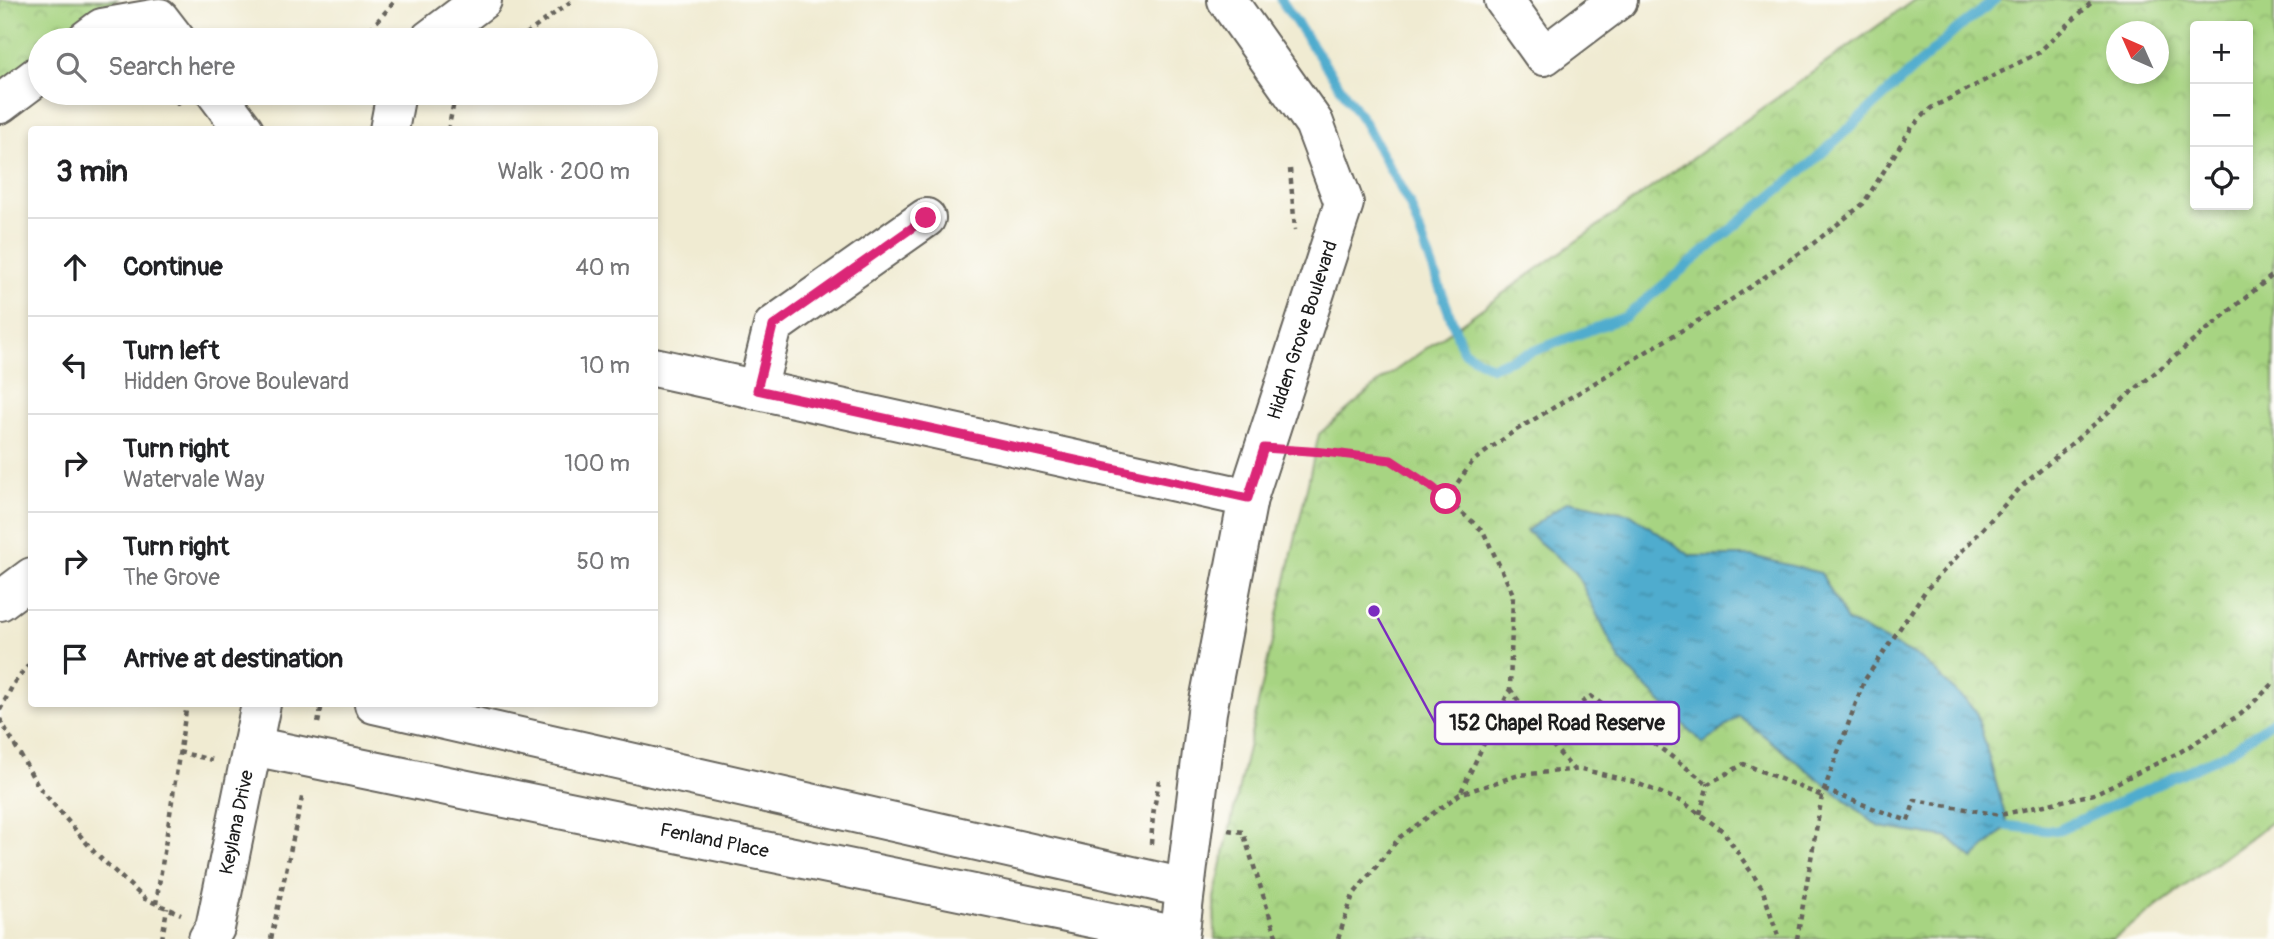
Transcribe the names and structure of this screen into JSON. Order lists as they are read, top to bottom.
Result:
{
  "streets": {
    "street": ["Hidden Grove Boulevard", "Keylana Drive", "Fenland Place"]
  },
  "crossings": [
    ["Hidden Grove Boulevard", "Fenland Place"],
    ["Keylana Drive", "Fenland Place"]
  ],
  "places": ["152 Chapel Road Reserve"],
  "north": "top left",
  "page": {
    "map_buttons": ["+", "−"],
    "search": "Search here",
    "heading": ["3 min", "Walk · 200 m"],
    "list": [
      ["Continue", "40 m"],
      ["Turn left", "Hidden Grove Boulevard", "10 m"],
      ["Turn right", "Watervale Way", "100 m"],
      ["Turn right", "The Grove", "50 m"],
      "Arrive at destination"
    ]
  }
}
